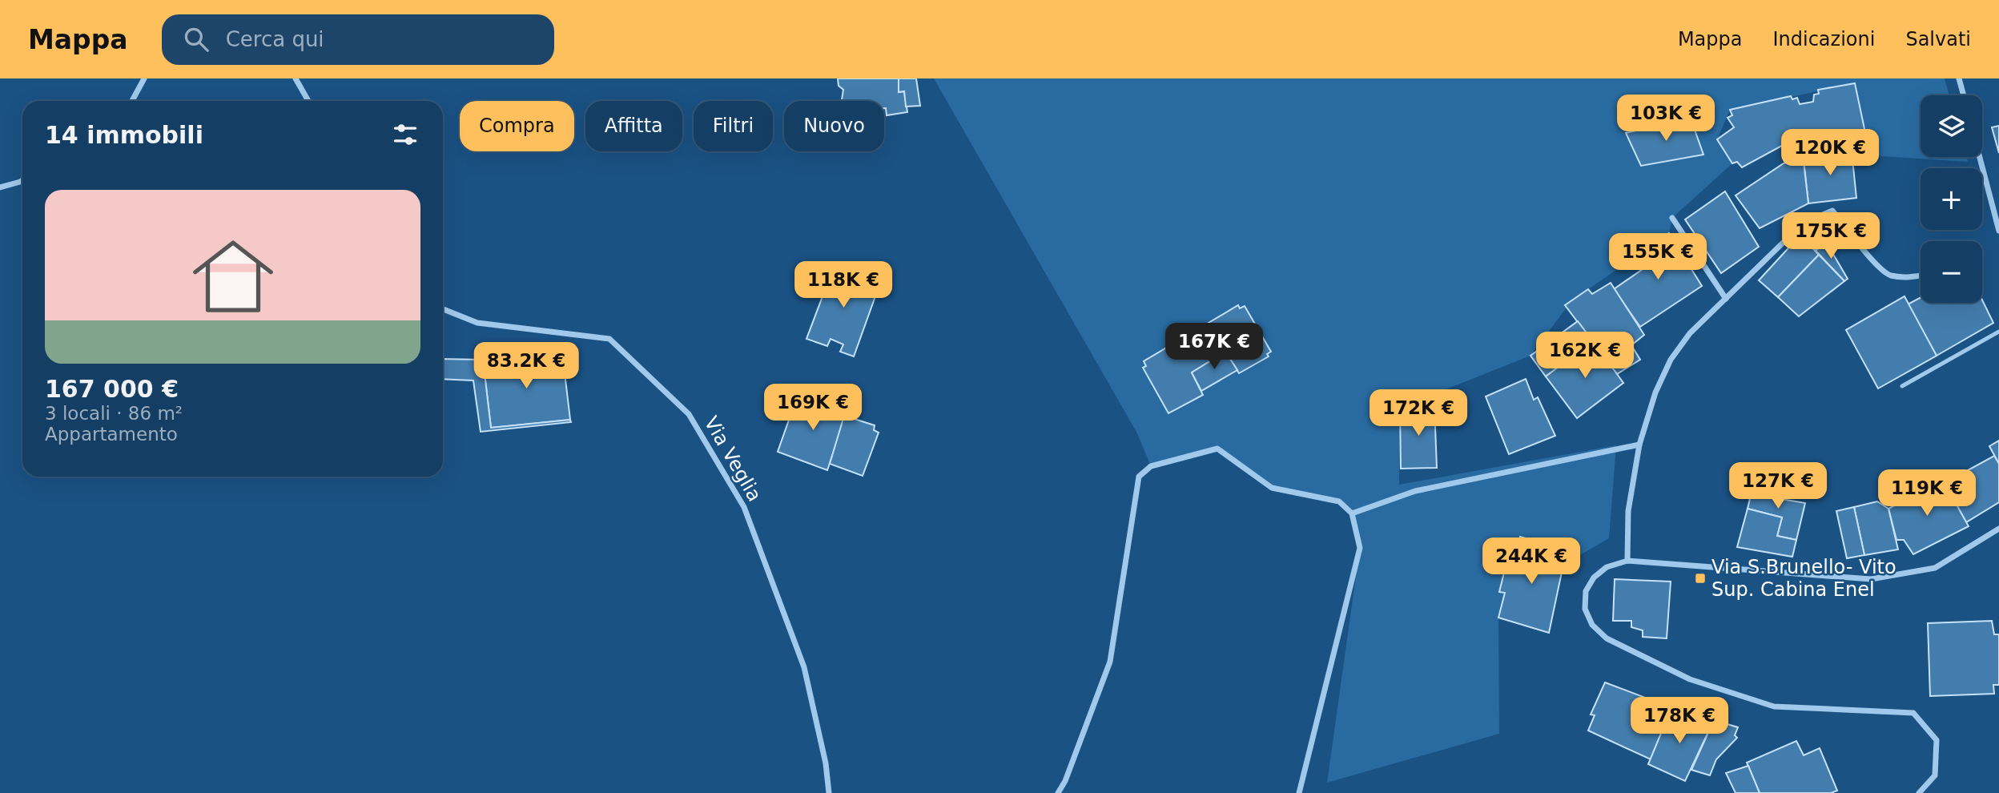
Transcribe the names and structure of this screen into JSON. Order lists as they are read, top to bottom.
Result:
{
  "streets": {
    "street": ["Via Veglia"]
  },
  "places": {
    "transit": ["Via S.Brunello- Vito Sup. Cabina Enel"]
  },
  "page": {
    "header": "Mappa",
    "search": "Cerca qui",
    "nav": ["Mappa", "Indicazioni", "Salvati"],
    "price": [
      "103K €",
      "120K €",
      "175K €",
      "155K €",
      "118K €",
      "167K €",
      "162K €",
      "83.2K €",
      "169K €",
      "172K €",
      "127K €",
      "119K €",
      "244K €",
      "178K €"
    ],
    "map_buttons": ["+", "−"],
    "chip": [
      "Compra",
      "Affitta",
      "Filtri",
      "Nuovo"
    ],
    "heading": "14 immobili",
    "list": [
      {
        "name": "167 000 €",
        "note": "3 locali · 86 m² · Appartamento"
      }
    ]
  }
}
